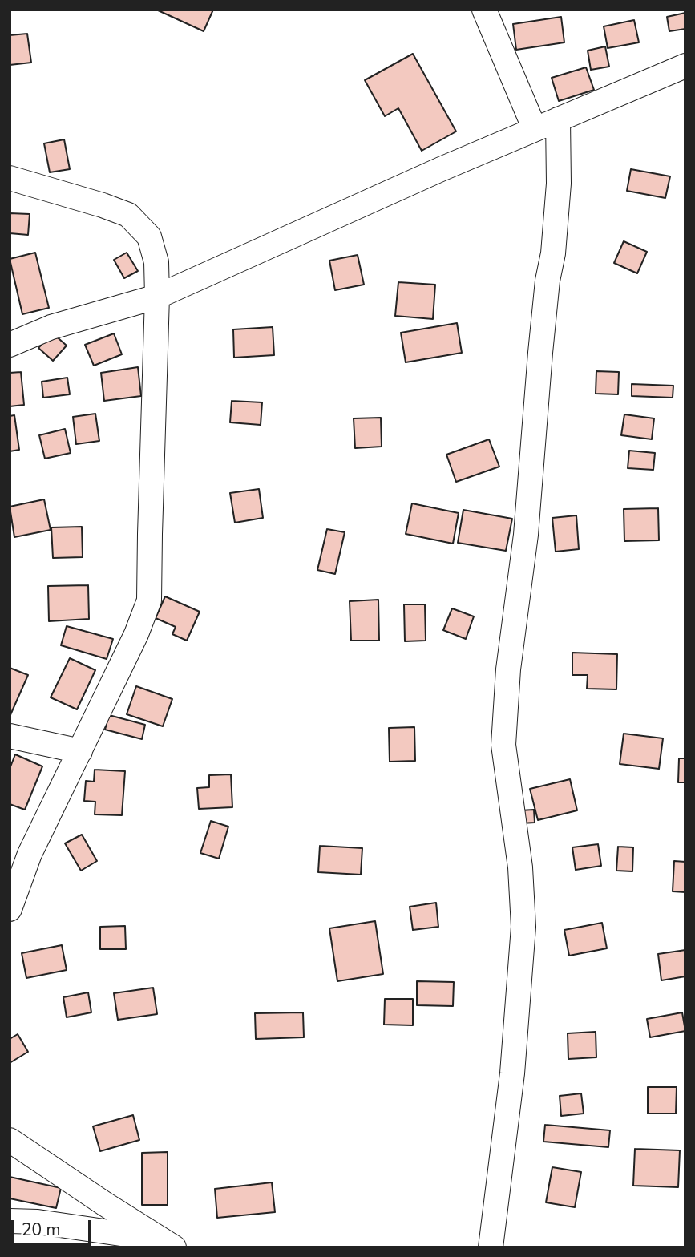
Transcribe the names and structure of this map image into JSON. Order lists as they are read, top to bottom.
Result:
{
  "scale_bar": "20 m"
}
